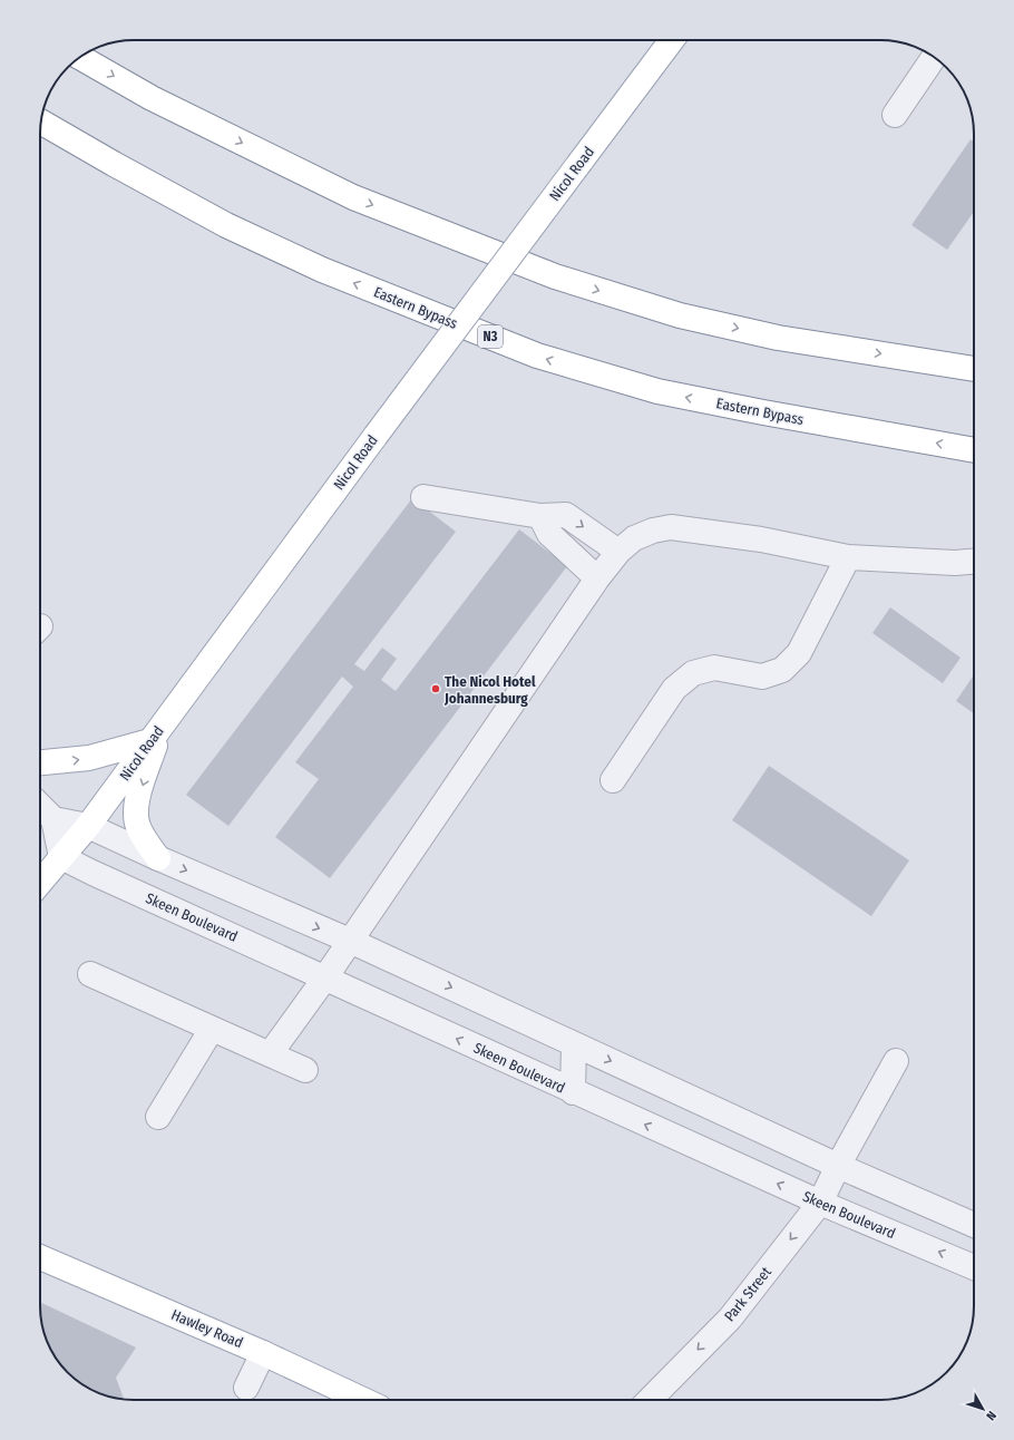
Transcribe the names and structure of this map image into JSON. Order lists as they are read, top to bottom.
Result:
{
  "streets": {
    "main road": [
      "Nicol Road",
      "Eastern Bypass",
      "N3",
      "Hawley Road"
    ],
    "street": ["Skeen Boulevard", "Park Street"]
  },
  "crossings": [
    ["Nicol Road", "Skeen Boulevard"],
    ["Skeen Boulevard", "Park Street"]
  ],
  "one_way": ["Park Street"],
  "places": ["The Nicol Hotel Johannesburg"],
  "north": "bottom right"
}
